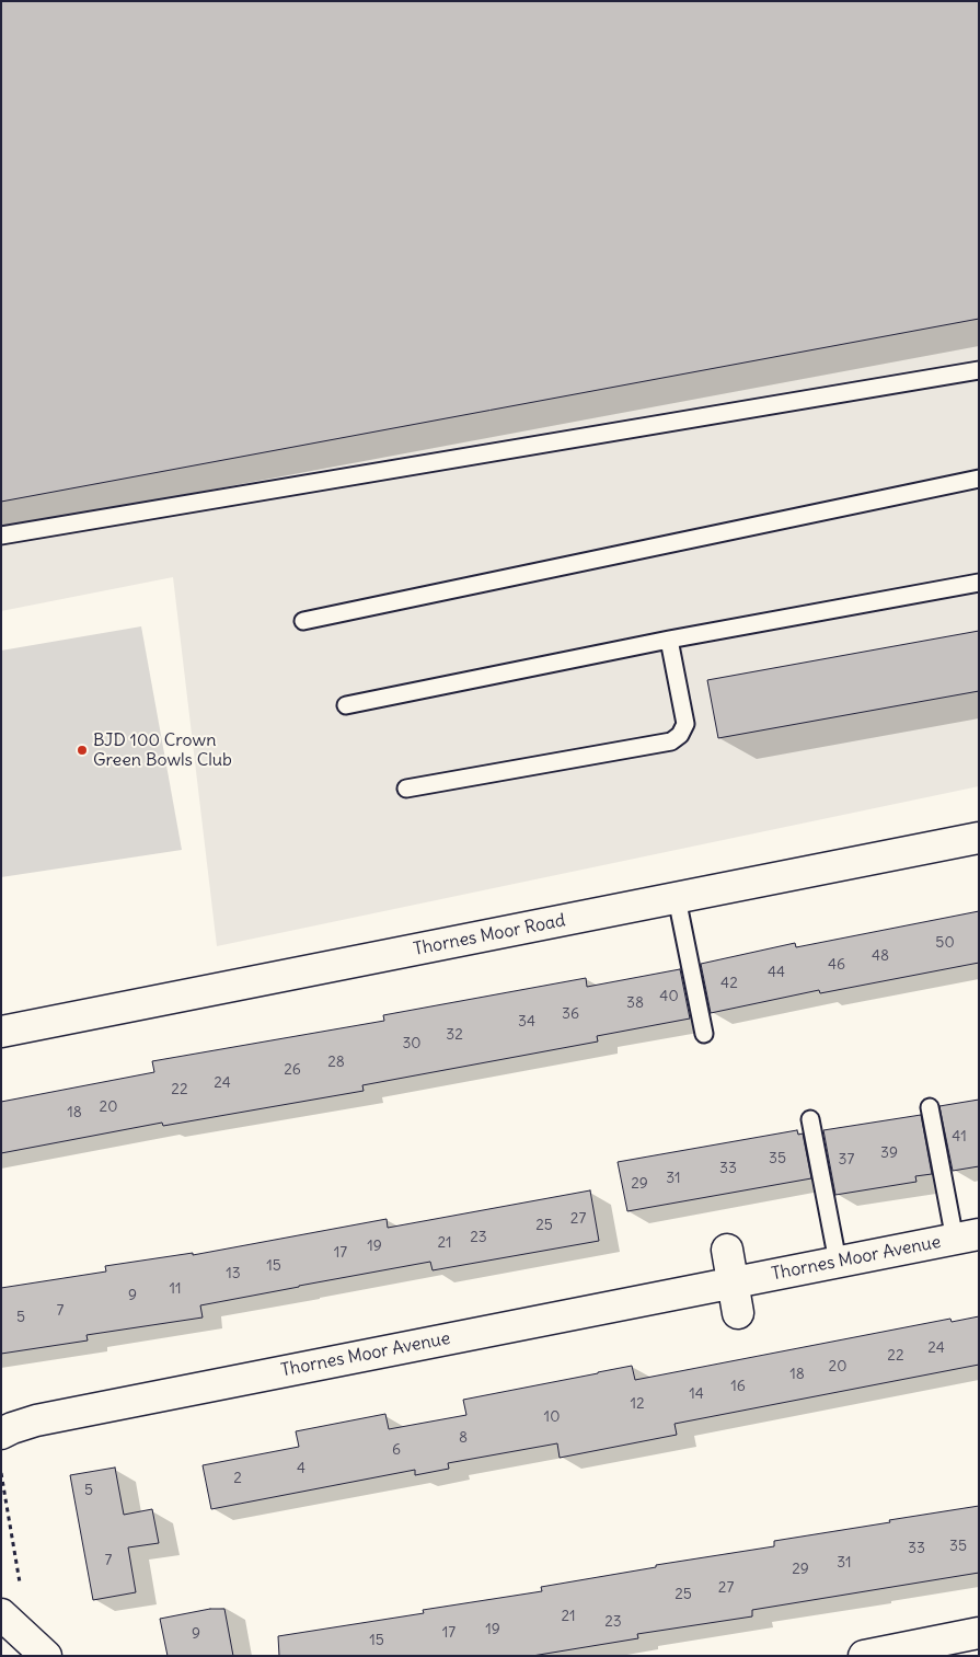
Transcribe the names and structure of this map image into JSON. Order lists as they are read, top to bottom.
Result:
{
  "streets": {
    "street": ["Thornes Moor Road", "Thornes Moor Avenue"]
  },
  "places": ["BJD 100 Crown Green Bowls Club"],
  "house_numbers": [
    "50",
    "48",
    "46",
    "44",
    "42",
    "40",
    "38",
    "36",
    "34",
    "32",
    "30",
    "28",
    "26",
    "24",
    "22",
    "20",
    "18",
    "41",
    "39",
    "35",
    "37",
    "33",
    "31",
    "29",
    "27",
    "25",
    "23",
    "21",
    "19",
    "17",
    "15",
    "13",
    "11",
    "9",
    "7",
    "5",
    "24",
    "22",
    "20",
    "18",
    "16",
    "14",
    "12",
    "10",
    "8",
    "6",
    "4",
    "2",
    "5",
    "35",
    "33",
    "7",
    "31",
    "29",
    "27",
    "25",
    "21",
    "23",
    "19",
    "17",
    "9",
    "15"
  ]
}
